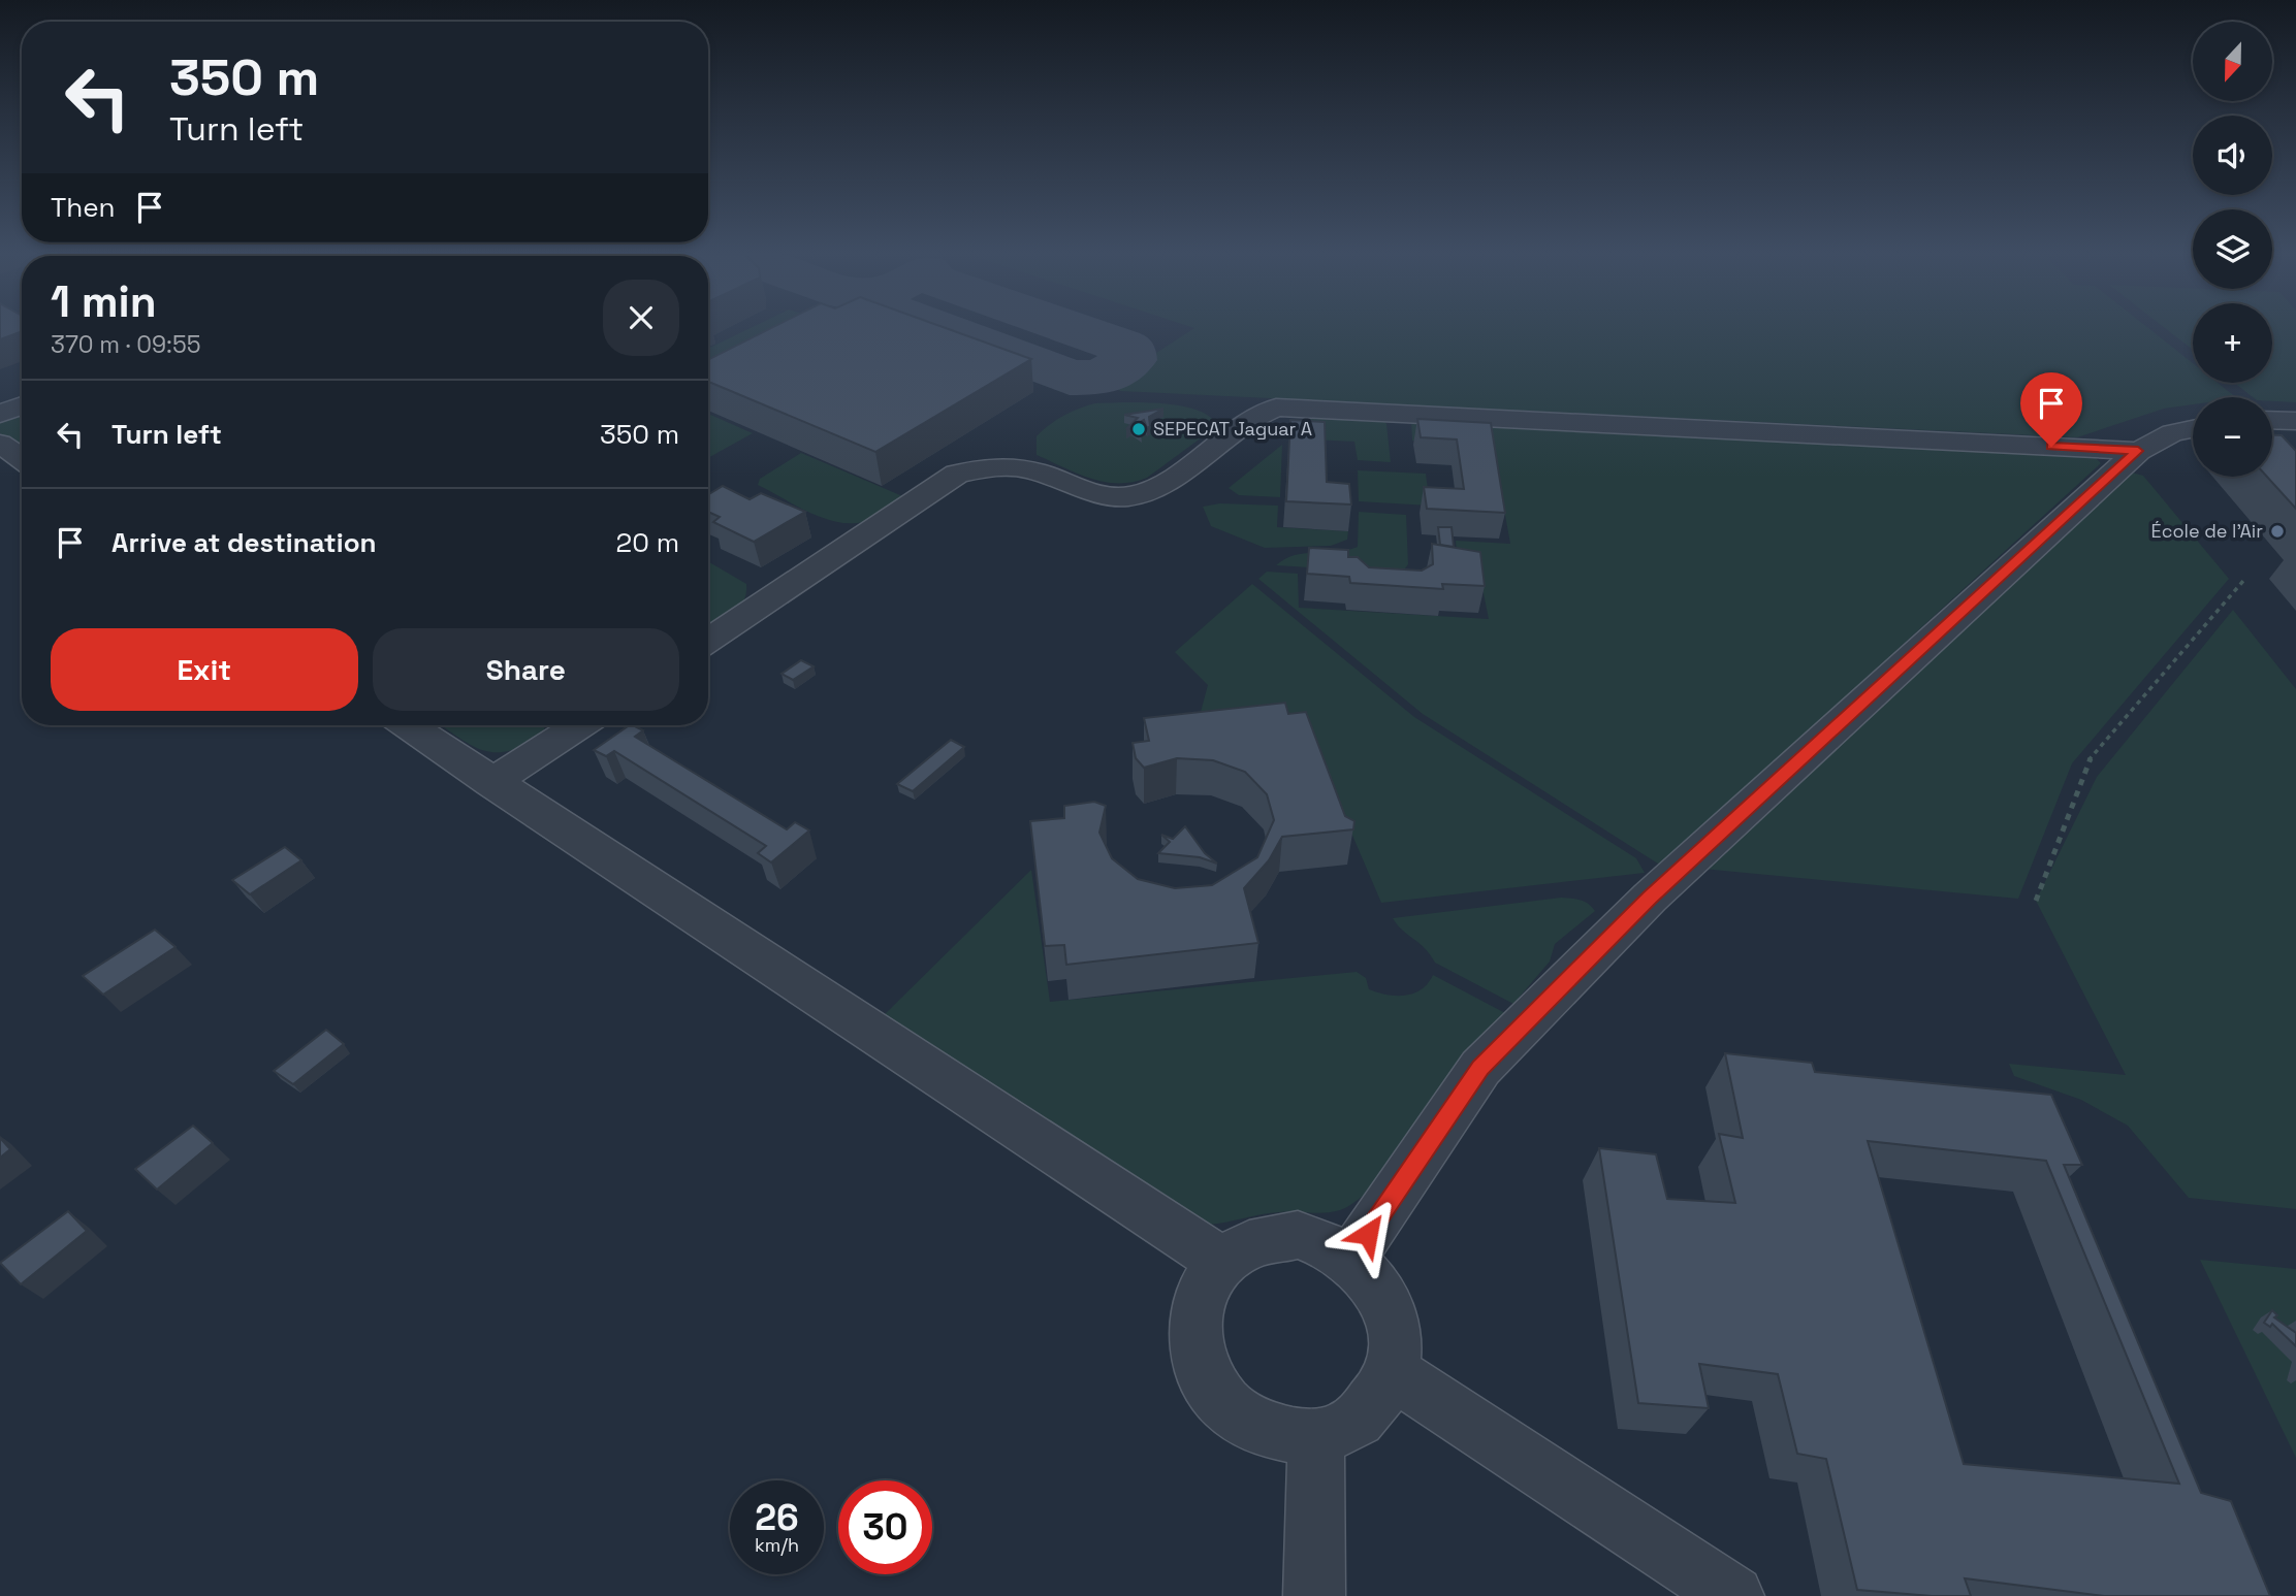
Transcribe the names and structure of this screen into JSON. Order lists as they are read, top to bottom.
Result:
{
  "places": ["SEPECAT Jaguar A", "École de l'Air"],
  "north": "bottom",
  "page": {
    "map_buttons": ["+", "−"],
    "turn": ["350 m", "Turn left"],
    "then": "Then",
    "heading": ["1 min", "370 m · 09:55"],
    "list": [
      {
        "name": "Turn left",
        "value": "350 m"
      },
      {
        "name": "Arrive at destination",
        "value": "20 m"
      }
    ],
    "buttons": ["Exit", "Share"],
    "speed": "26 km/h",
    "limit": "30"
  }
}
